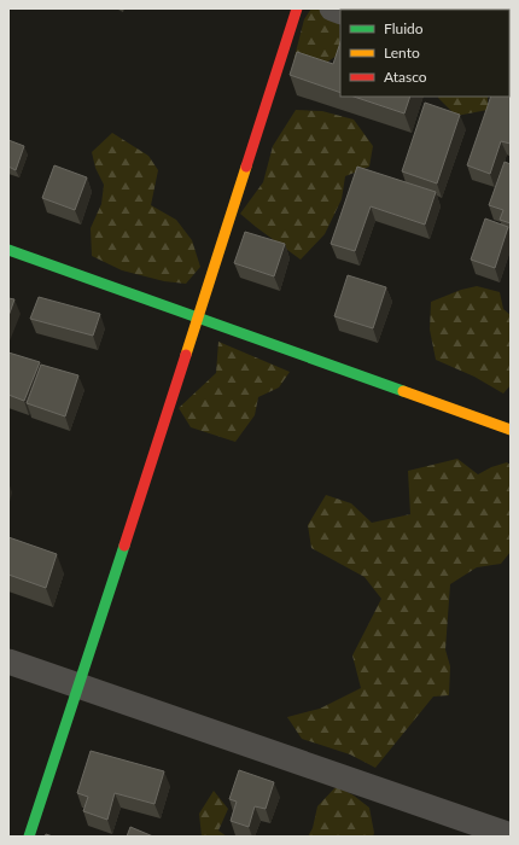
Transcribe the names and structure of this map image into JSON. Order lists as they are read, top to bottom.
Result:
{
  "legend": ["Fluido", "Lento", "Atasco"]
}
